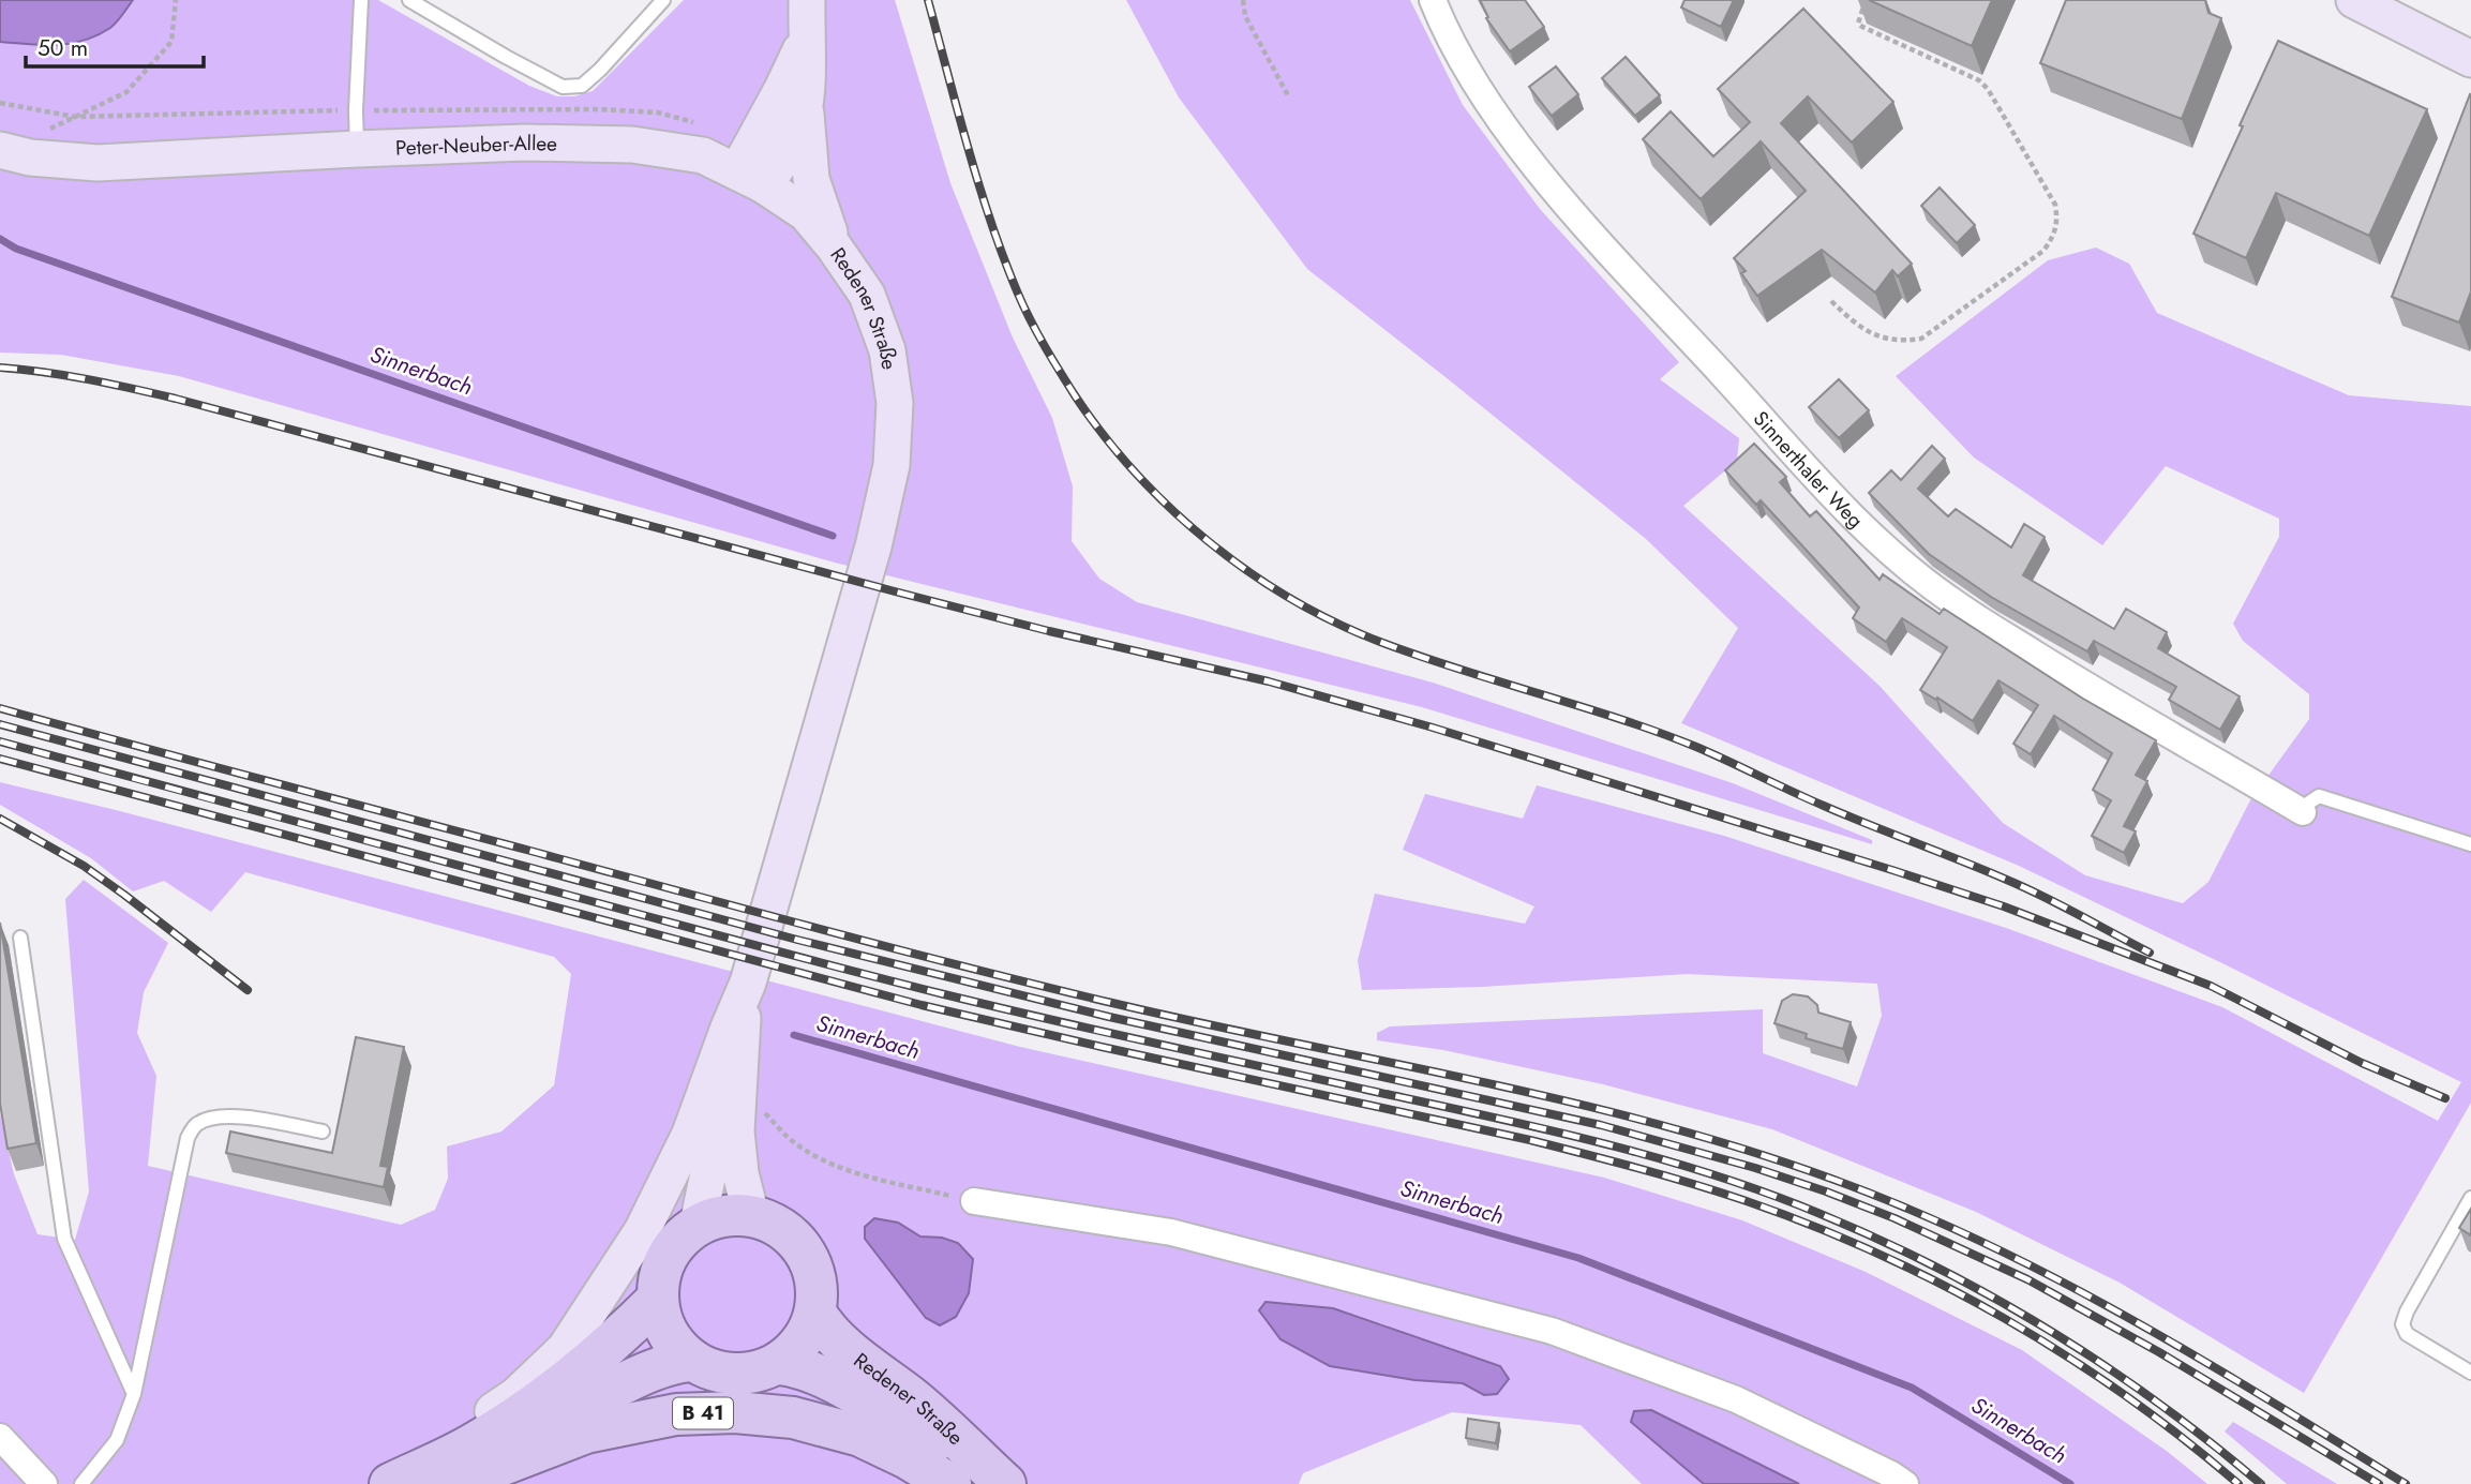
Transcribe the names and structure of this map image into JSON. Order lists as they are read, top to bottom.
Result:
{
  "streets": {
    "main road": ["Peter-Neuber-Allee", "Redener Straße", "B 41"],
    "street": ["Sinnerthaler Weg"]
  },
  "crossings": [
    ["Peter-Neuber-Allee", "Redener Straße"],
    ["Redener Straße", "B 41"]
  ],
  "water": ["Sinnerbach"],
  "scale_bar": "50 m"
}
